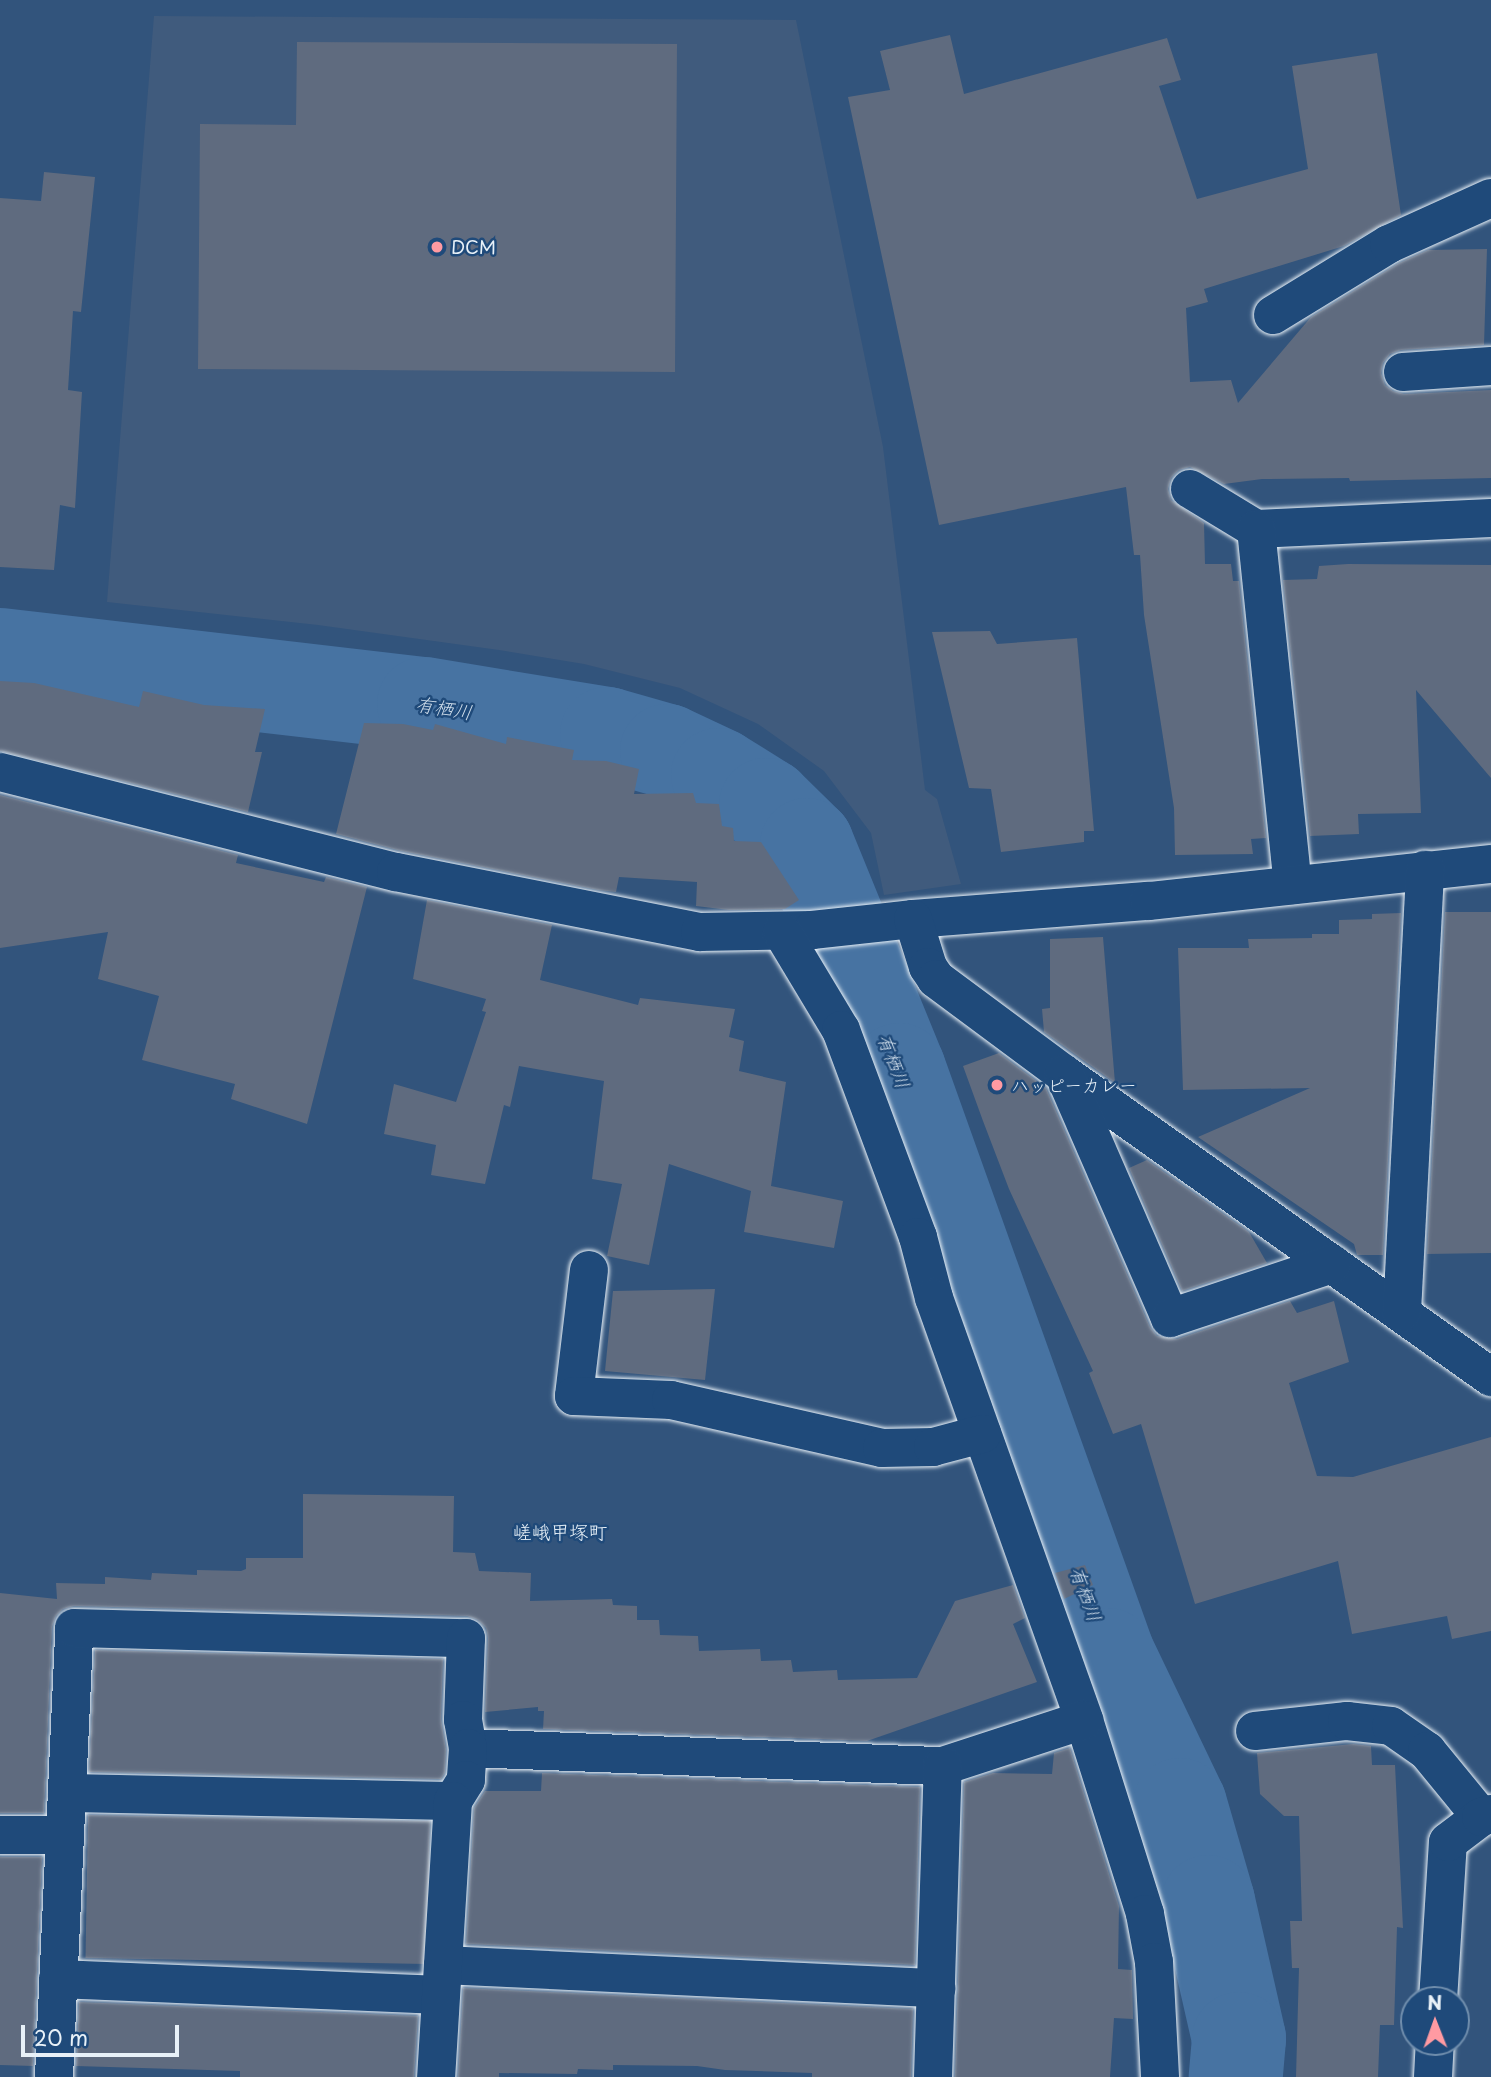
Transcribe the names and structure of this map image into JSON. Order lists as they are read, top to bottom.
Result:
{
  "districts": ["嵯峨甲塚町"],
  "water": ["有栖川"],
  "places": ["DCM", "ハッピーカレー"],
  "scale_bar": "20 m",
  "north": "top"
}
